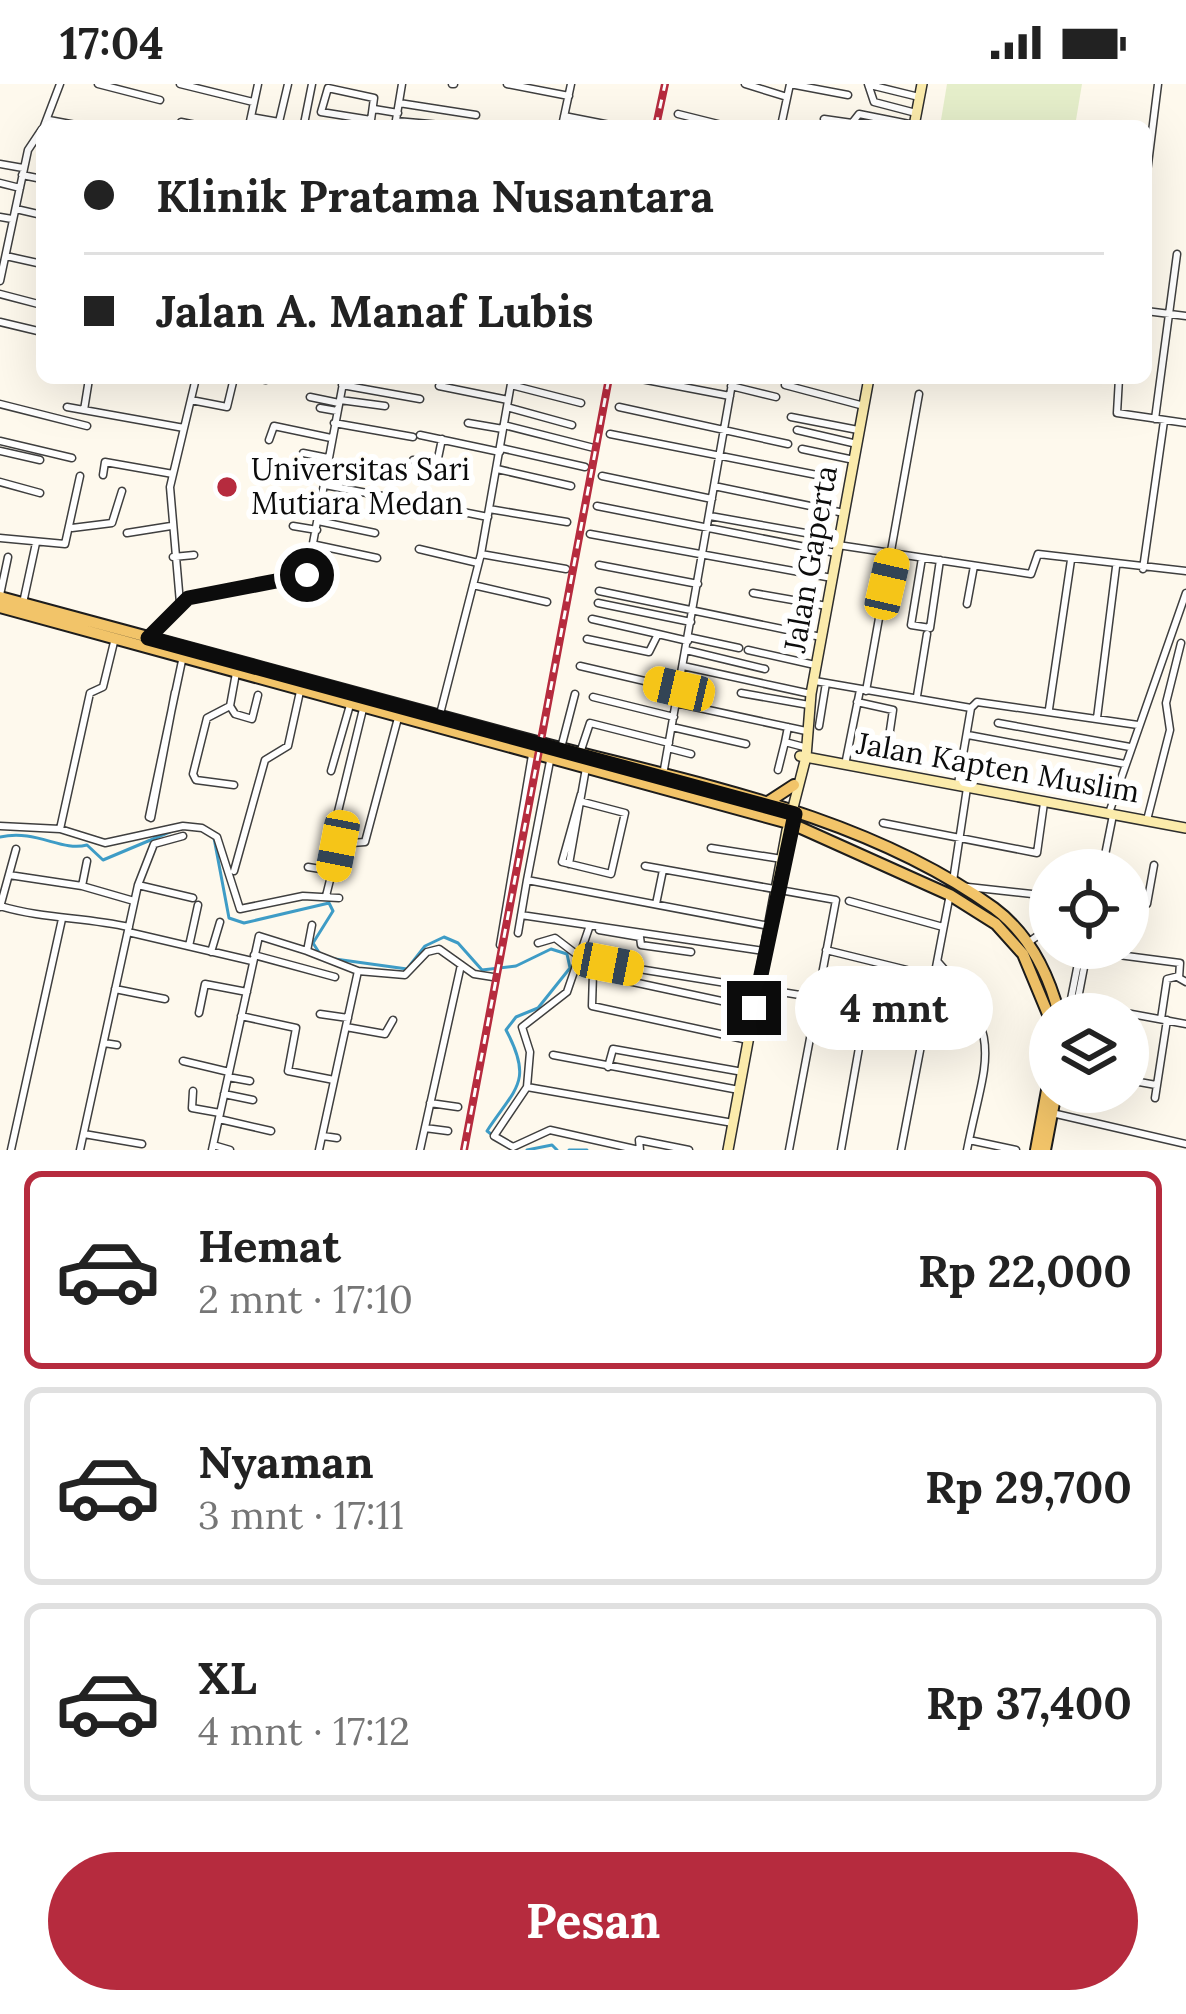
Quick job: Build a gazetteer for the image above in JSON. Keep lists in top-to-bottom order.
{
  "streets": {
    "street": ["Jalan Gaperta", "Jalan Kapten Muslim"]
  },
  "crossings": [
    ["Jalan Gaperta", "Jalan Kapten Muslim"]
  ],
  "places": ["Universitas Sari Mutiara Medan"],
  "page": {
    "status": "17:04",
    "banner": ["Klinik Pratama Nusantara", "Jalan A. Manaf Lubis"],
    "bubble": "4 mnt",
    "list": [
      {
        "name": "Hemat",
        "note": "2 mnt · 17:10",
        "value": "Rp 22,000"
      },
      {
        "name": "Nyaman",
        "note": "3 mnt · 17:11",
        "value": "Rp 29,700"
      },
      {
        "name": "XL",
        "note": "4 mnt · 17:12",
        "value": "Rp 37,400"
      }
    ],
    "buttons": "Pesan"
  }
}
